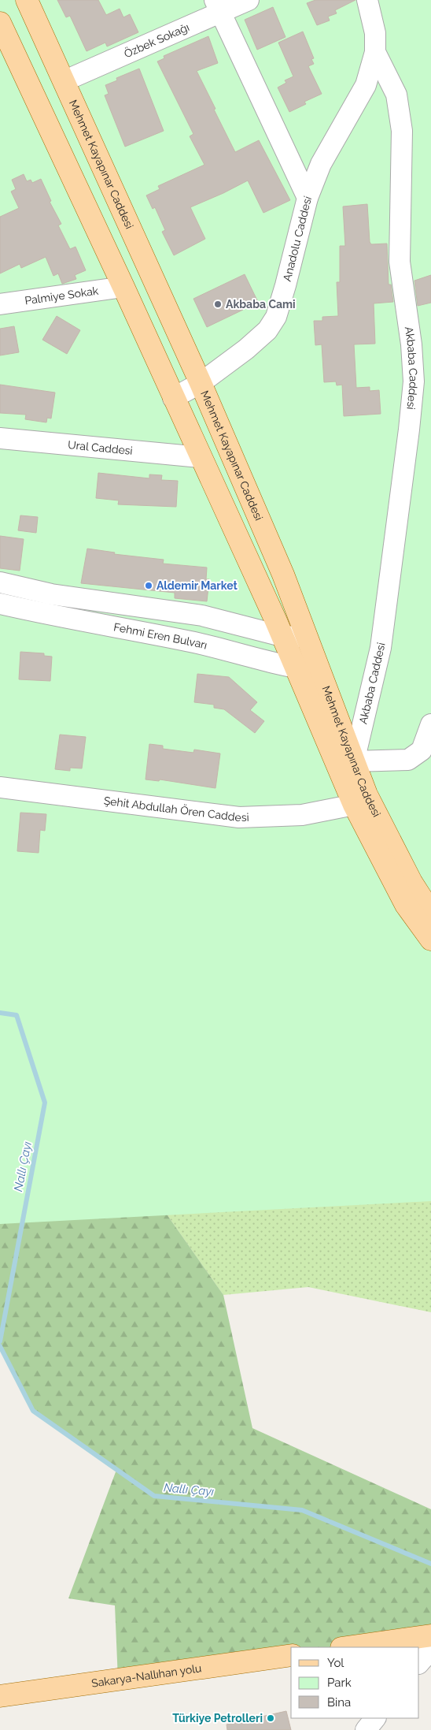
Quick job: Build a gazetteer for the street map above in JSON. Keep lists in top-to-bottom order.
{
  "streets": {
    "main road": ["Mehmet Kayapınar Caddesi", "Sakarya-Nallıhan yolu"],
    "street": [
      "Özbek Sokağı",
      "Anadolu Caddesi",
      "Palmiye Sokak",
      "Akbaba Caddesi",
      "Ural Caddesi",
      "Fehmi Eren Bulvarı",
      "Şehit Abdullah Ören Caddesi"
    ]
  },
  "crossings": [
    ["Özbek Sokağı", "Mehmet Kayapınar Caddesi"],
    ["Özbek Sokağı", "Anadolu Caddesi"],
    ["Mehmet Kayapınar Caddesi", "Anadolu Caddesi"],
    ["Mehmet Kayapınar Caddesi", "Akbaba Caddesi"],
    ["Mehmet Kayapınar Caddesi", "Fehmi Eren Bulvarı"]
  ],
  "water": ["Nallı Çayı"],
  "places": ["Akbaba Cami", "Aldemir Market", "Türkiye Petrolleri"],
  "legend": ["Yol", "Park", "Bina"]
}
